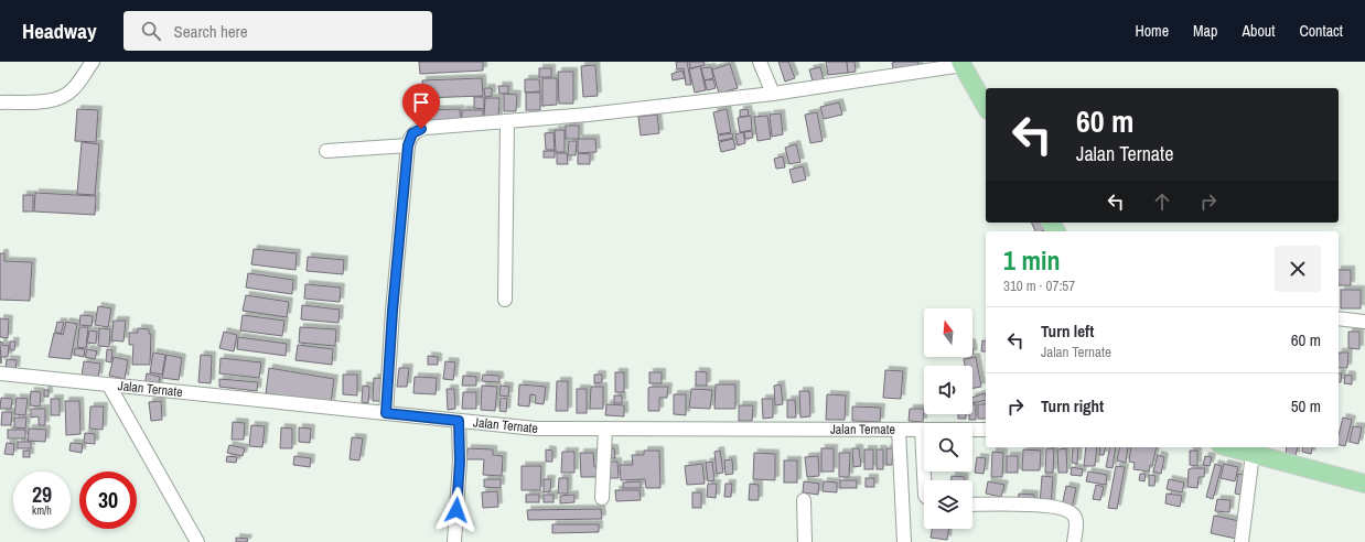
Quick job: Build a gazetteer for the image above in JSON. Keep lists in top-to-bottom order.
{
  "streets": {
    "street": ["Jalan Ternate"]
  },
  "north": "top",
  "page": {
    "header": "Headway",
    "search": "Search here",
    "nav": [
      "Home",
      "Map",
      "About",
      "Contact"
    ],
    "turn": ["60 m", "Jalan Ternate"],
    "heading": ["1 min", "310 m · 07:57"],
    "list": [
      {
        "name": "Turn left",
        "note": "Jalan Ternate",
        "value": "60 m"
      },
      {
        "name": "Turn right",
        "value": "50 m"
      }
    ],
    "speed": "29 km/h",
    "limit": "30"
  }
}
